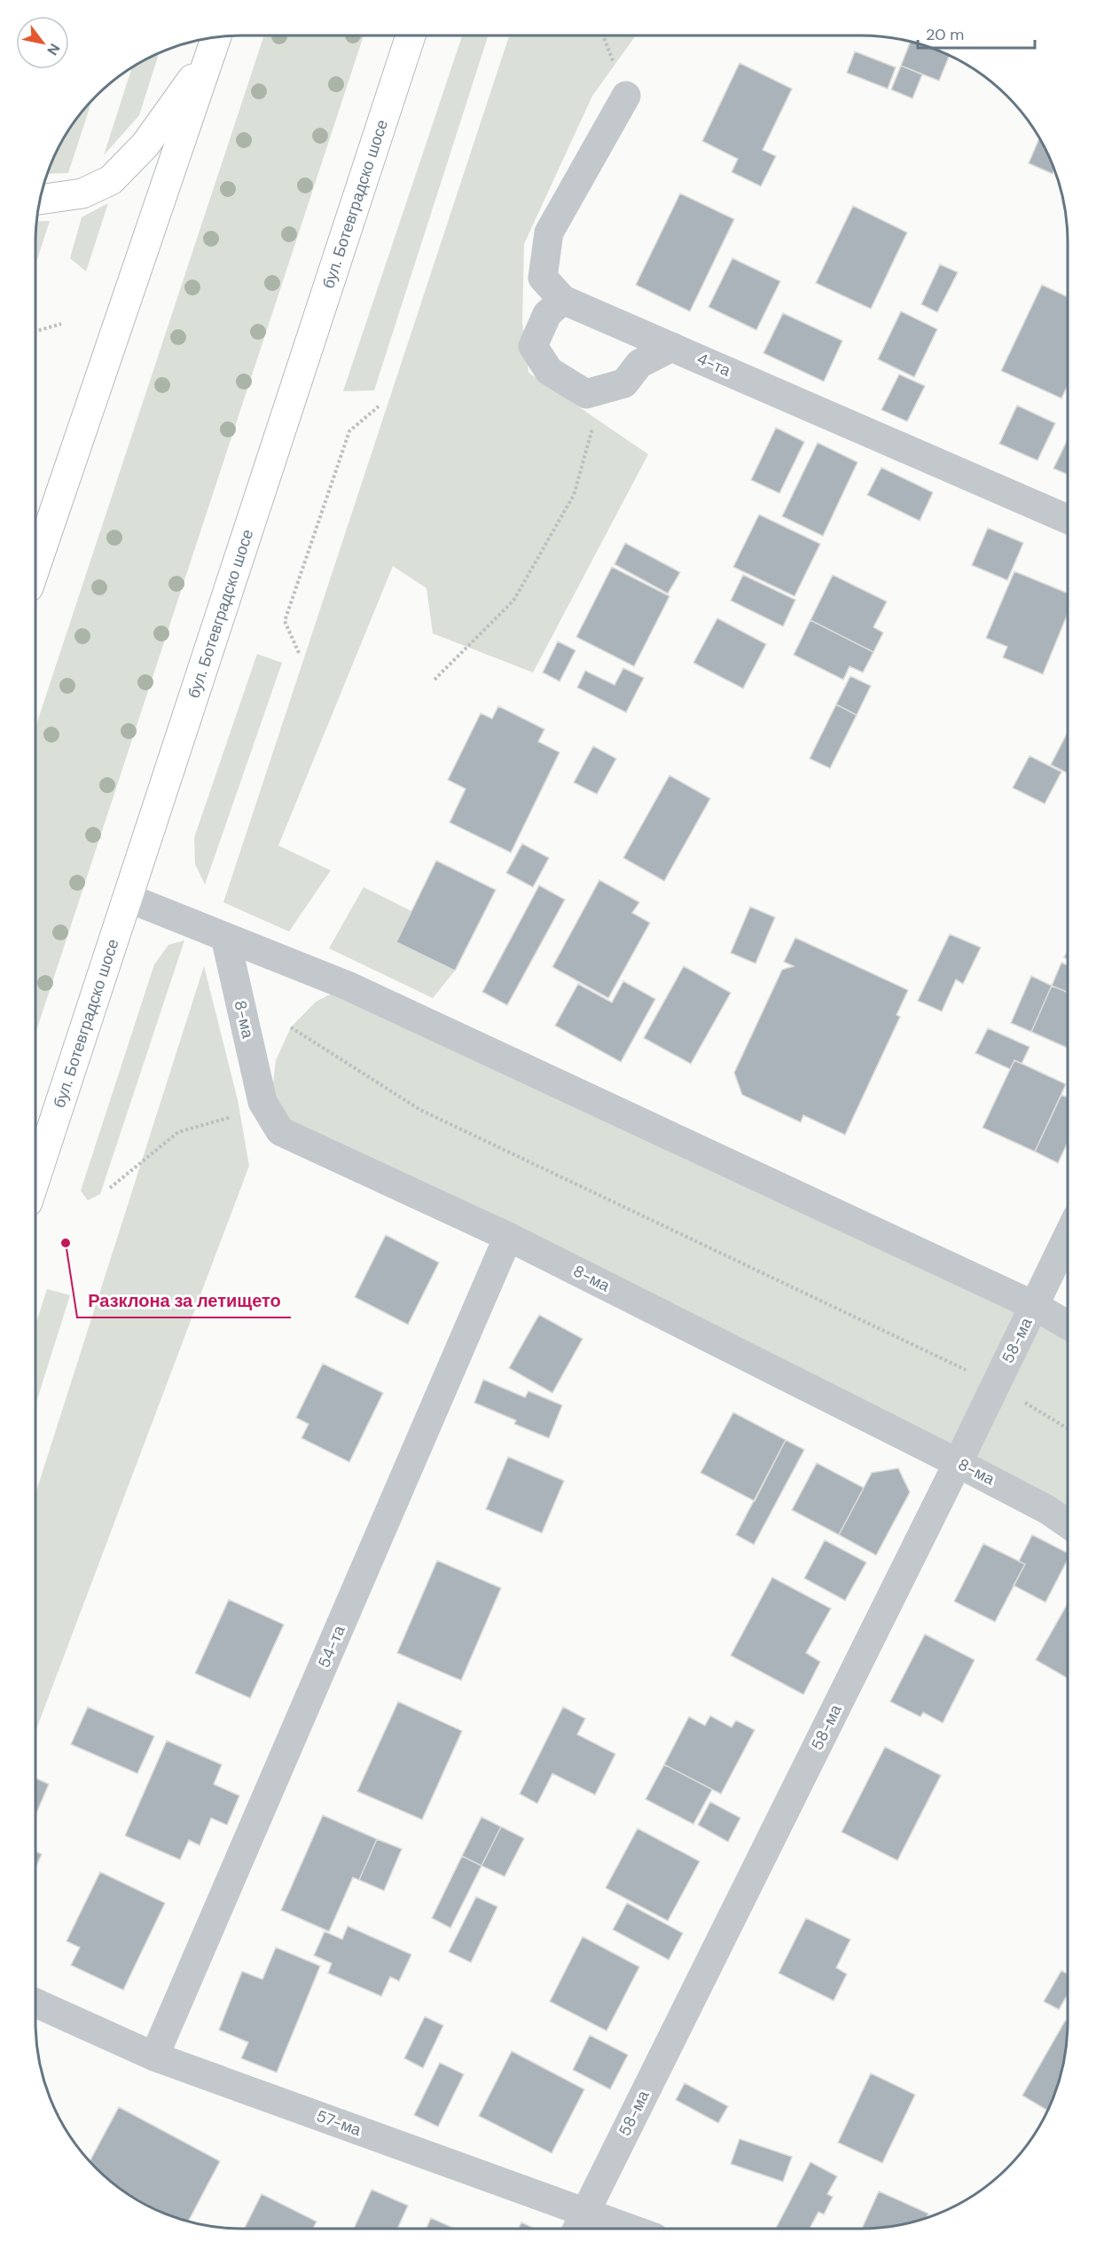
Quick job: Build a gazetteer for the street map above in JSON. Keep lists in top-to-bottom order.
{
  "streets": {
    "main road": ["бул. Ботевградско шосе"],
    "street": [
      "4-та",
      "8-ма",
      "58-ма",
      "54-та",
      "57-ма"
    ]
  },
  "crossings": [
    ["8-ма", "58-ма"],
    ["8-ма", "54-та"],
    ["58-ма", "57-ма"],
    ["54-та", "57-ма"]
  ],
  "places": ["Разклона за летището"],
  "scale_bar": "20 m",
  "north": "bottom right"
}
